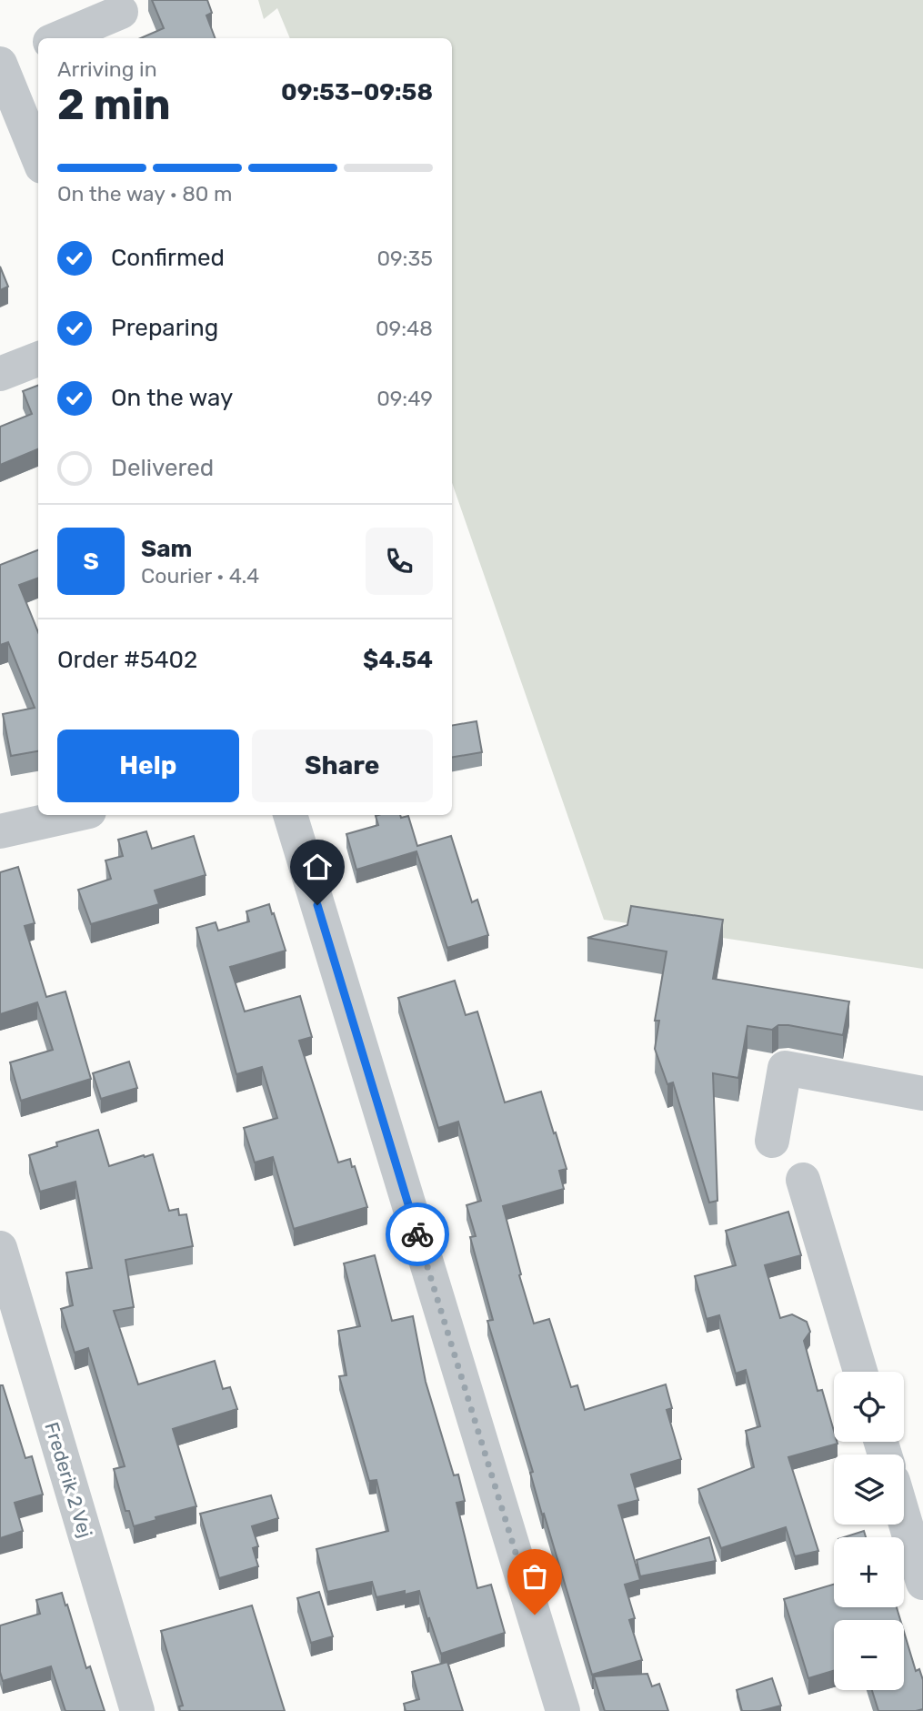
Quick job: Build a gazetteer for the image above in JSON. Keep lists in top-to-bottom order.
{
  "streets": {
    "street": ["Frederik 2 Vej"]
  },
  "page": {
    "heading": ["2 min", "Arriving in", "09:53–09:58"],
    "panel": [
      "Sam",
      "Courier · 4.4",
      "Order #5402",
      "$4.54"
    ],
    "bar": "On the way · 80 m",
    "list": [
      ["Confirmed", "09:35"],
      ["Preparing", "09:48"],
      ["On the way", "09:49"],
      "Delivered"
    ],
    "round": "S",
    "buttons": ["Help", "Share"],
    "map_buttons": ["+", "−"]
  }
}
